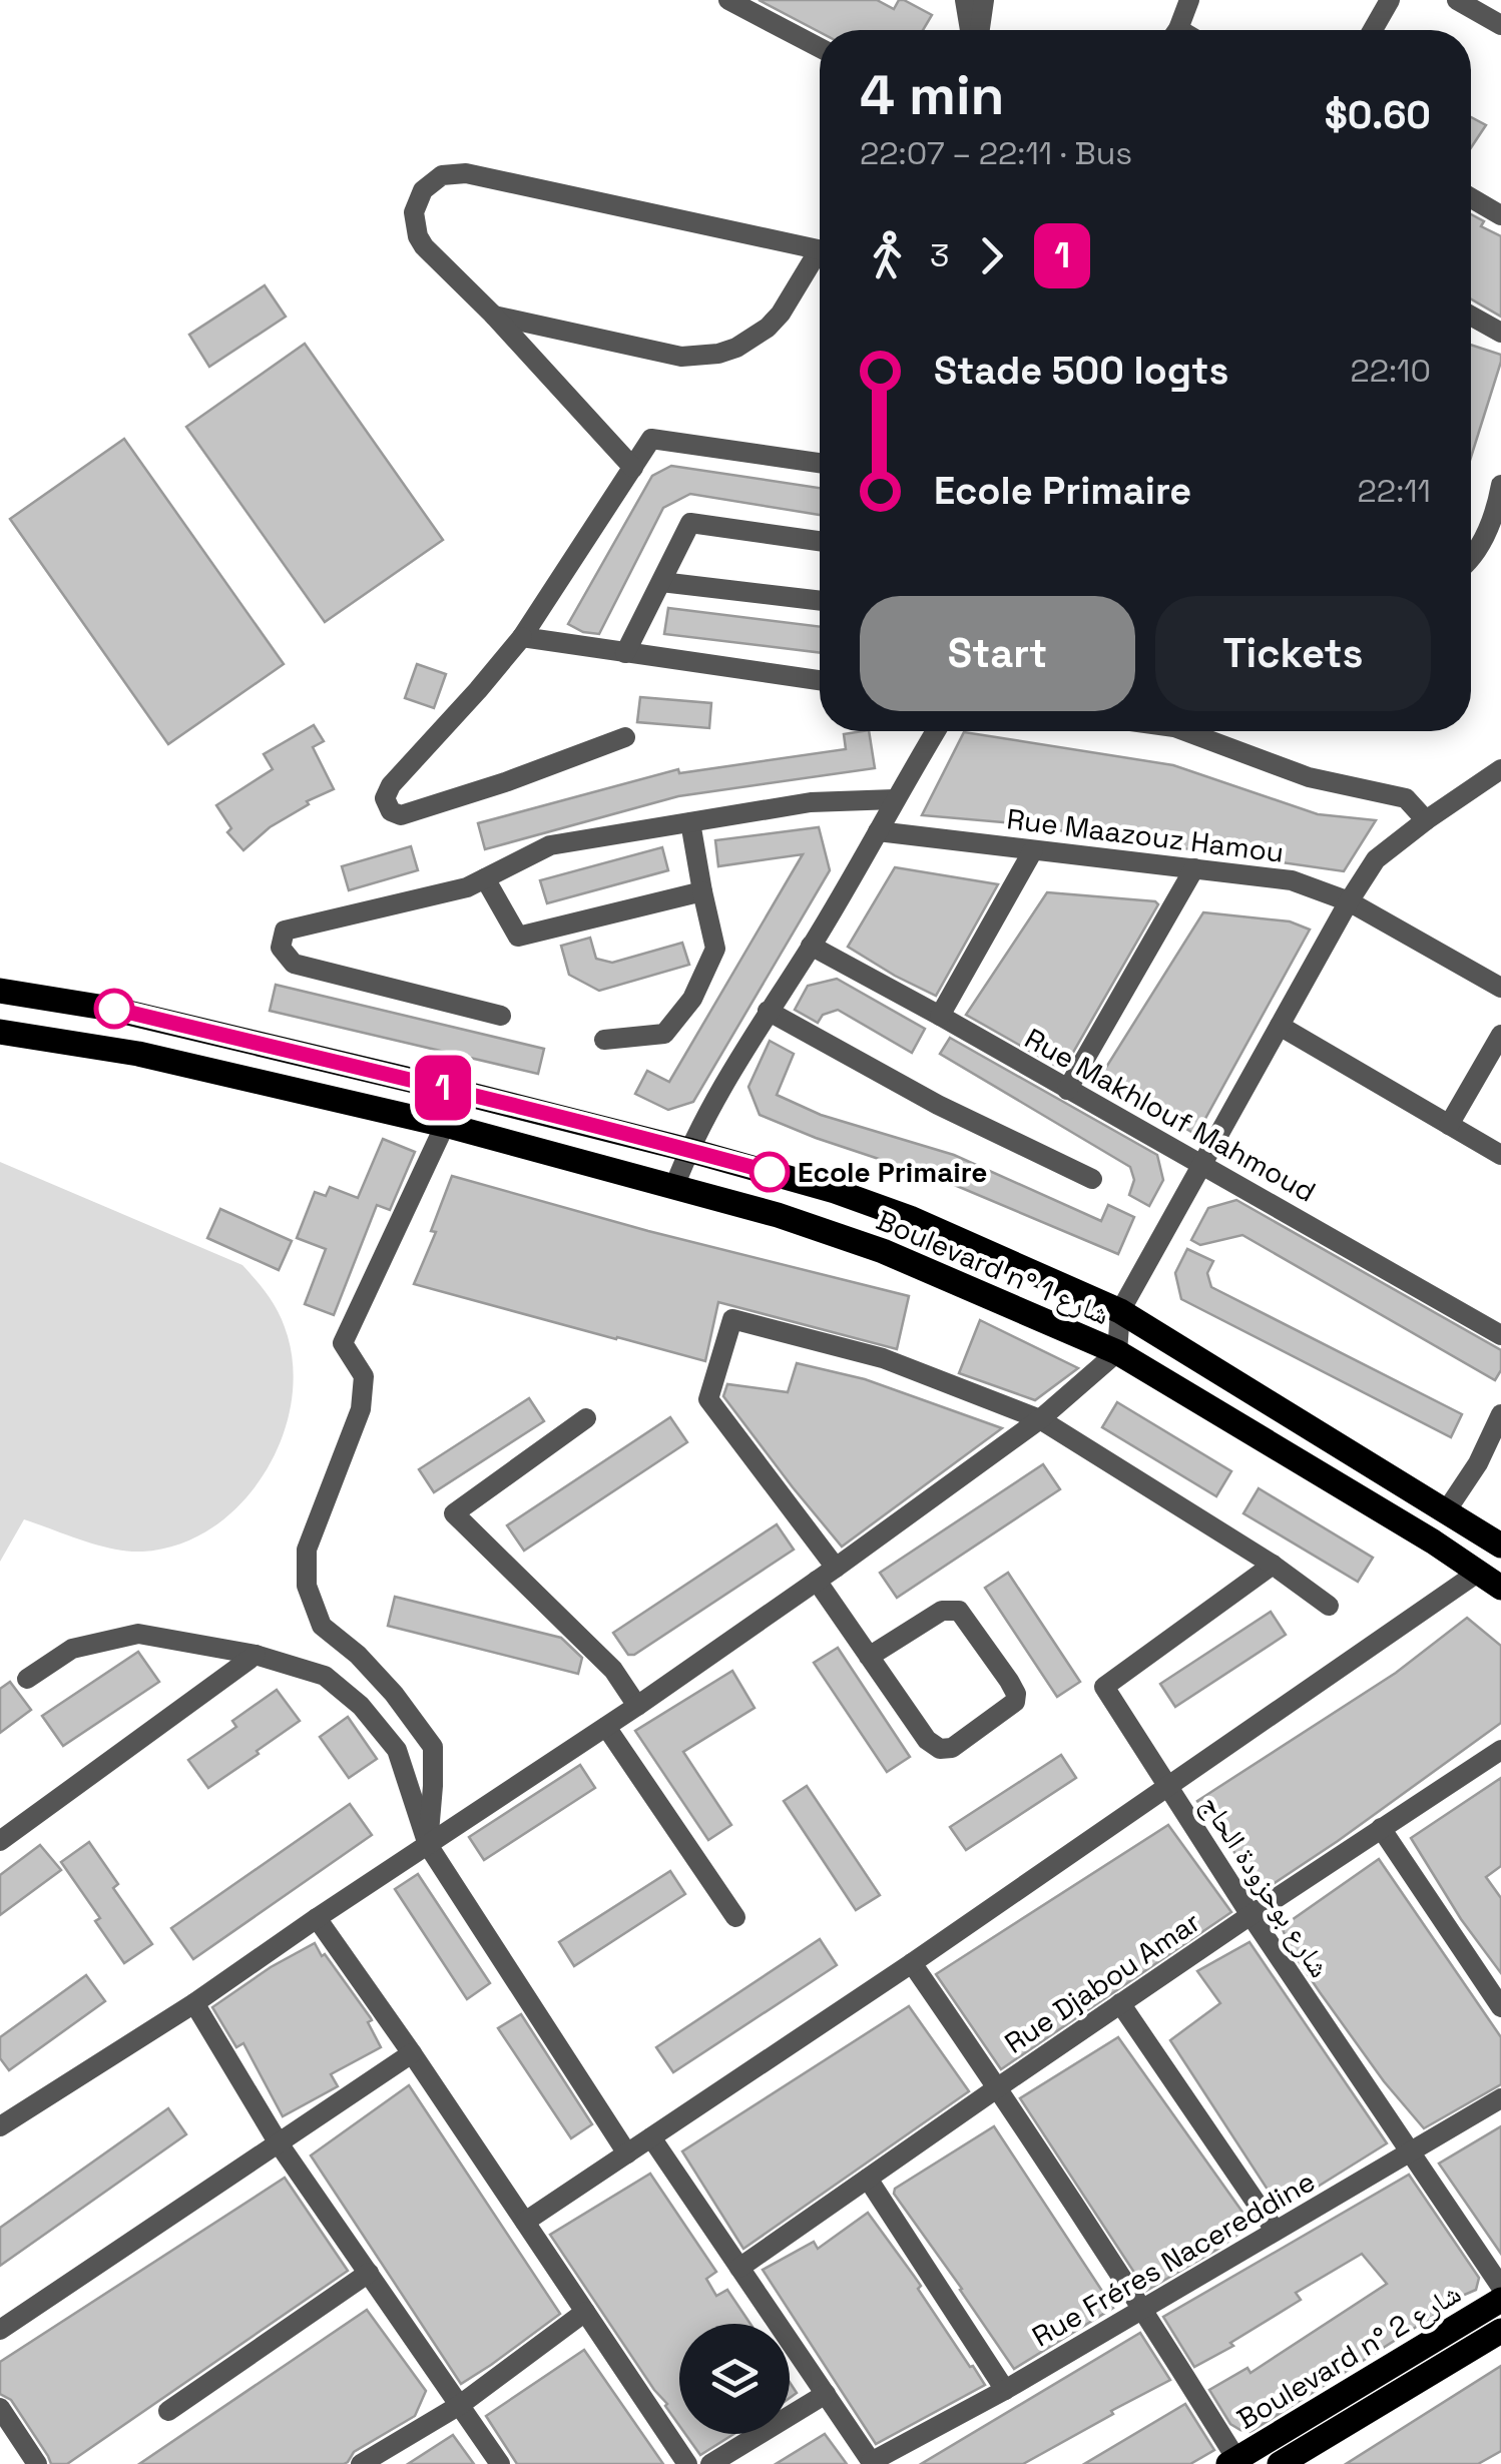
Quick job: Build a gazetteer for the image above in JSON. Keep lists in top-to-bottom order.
{
  "streets": {
    "main road": ["Boulevard n° شارع 1", "Boulevard n° شارع 2"],
    "street": [
      "Rue Maazouz Hamou",
      "Rue Makhlouf Mahmoud",
      "شارع بوحزودة الحاج",
      "Rue Djabou Amar",
      "Rue Fréres Nacereddine"
    ]
  },
  "crossings": [
    ["شارع بوحزودة الحاج", "Rue Djabou Amar"],
    ["شارع بوحزودة الحاج", "Rue Fréres Nacereddine"]
  ],
  "places": ["Ecole Primaire"],
  "lines": ["bus line 1"],
  "page": {
    "on_map": "1",
    "heading": ["4 min", "22:07 – 22:11 · Bus", "$0.60"],
    "legs": ["3", "1"],
    "list": [
      {
        "name": "Stade 500 logts",
        "value": "22:10"
      },
      {
        "name": "Ecole Primaire",
        "value": "22:11"
      }
    ],
    "buttons": ["Start", "Tickets"]
  }
}
